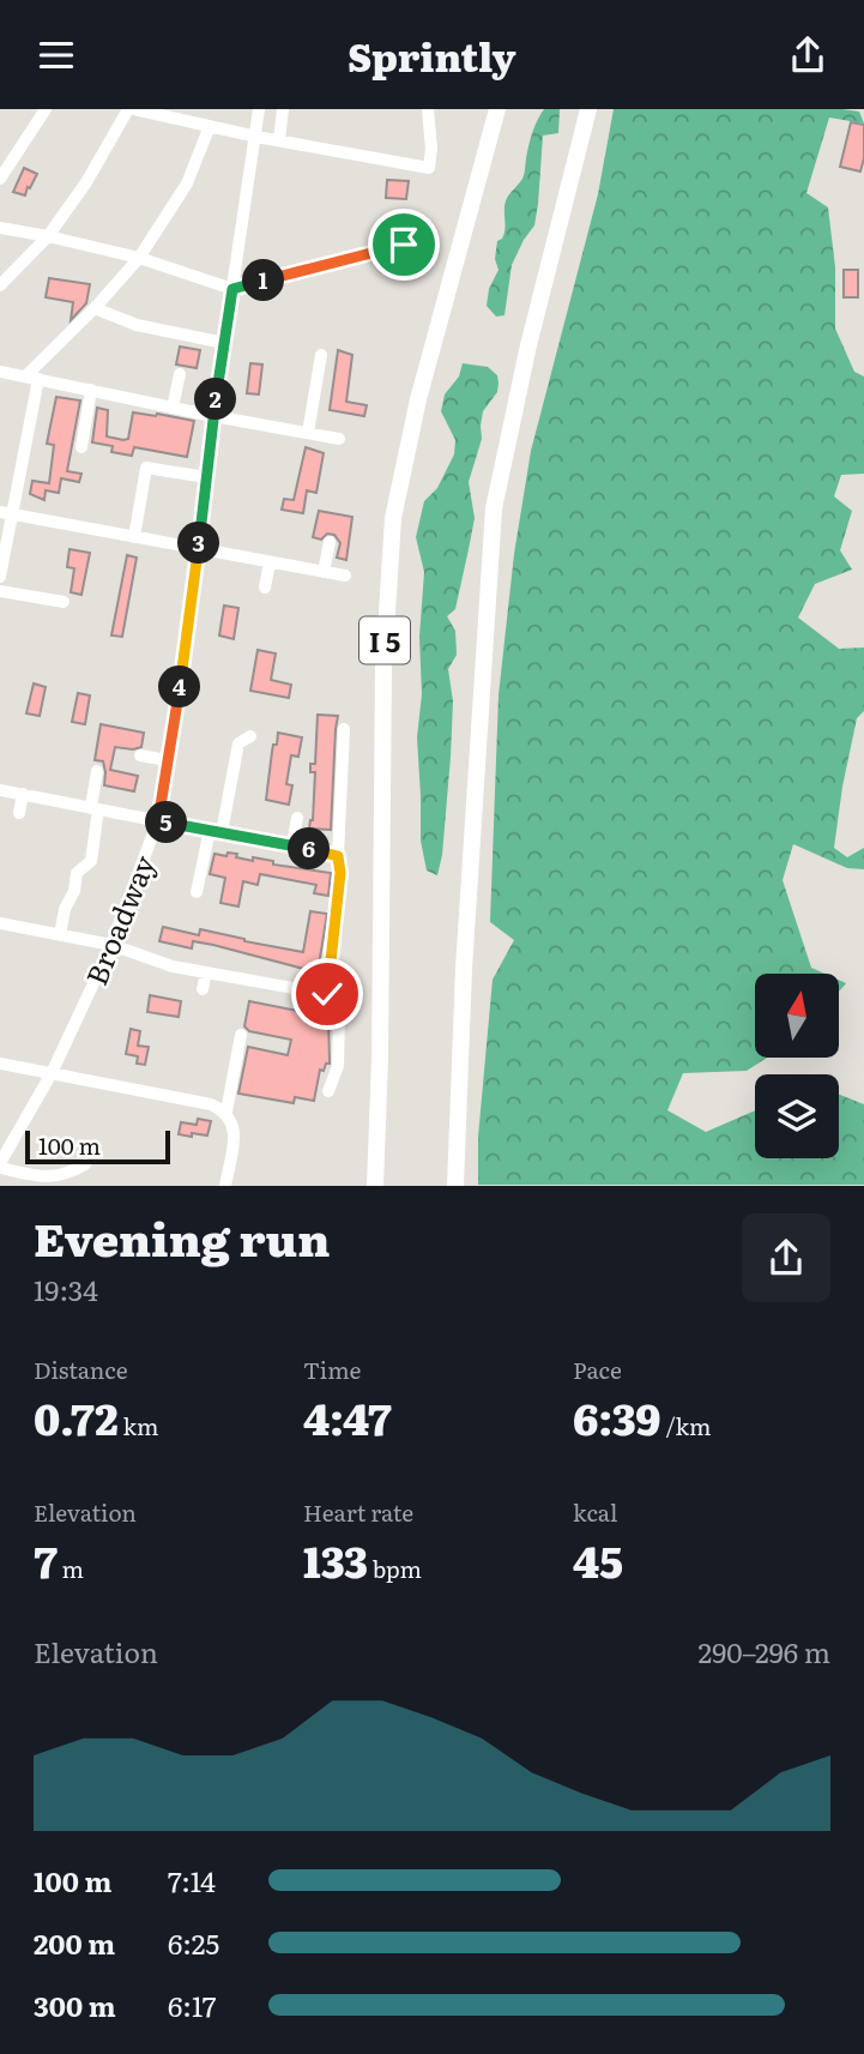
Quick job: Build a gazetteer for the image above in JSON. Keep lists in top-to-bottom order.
{
  "streets": {
    "highway": ["I 5"],
    "street": ["Broadway"]
  },
  "scale_bar": "100 m",
  "north": "top",
  "page": {
    "header": "Sprintly",
    "pins": [
      "1",
      "2",
      "3",
      "4",
      "5",
      "6"
    ],
    "scale": "100 m",
    "heading": ["Evening run", "19:34"],
    "stats": [
      ["Distance", "0.72 km"],
      ["Time", "4:47"],
      ["Pace", "6:39 /km"],
      ["Elevation", "7 m"],
      ["Heart rate", "133 bpm"],
      ["kcal", "45"]
    ],
    "chart": ["Elevation", "290–296 m"],
    "list": [
      {
        "name": "100 m",
        "note": "7:14"
      },
      {
        "name": "200 m",
        "note": "6:25"
      },
      {
        "name": "300 m",
        "note": "6:17"
      }
    ]
  }
}
